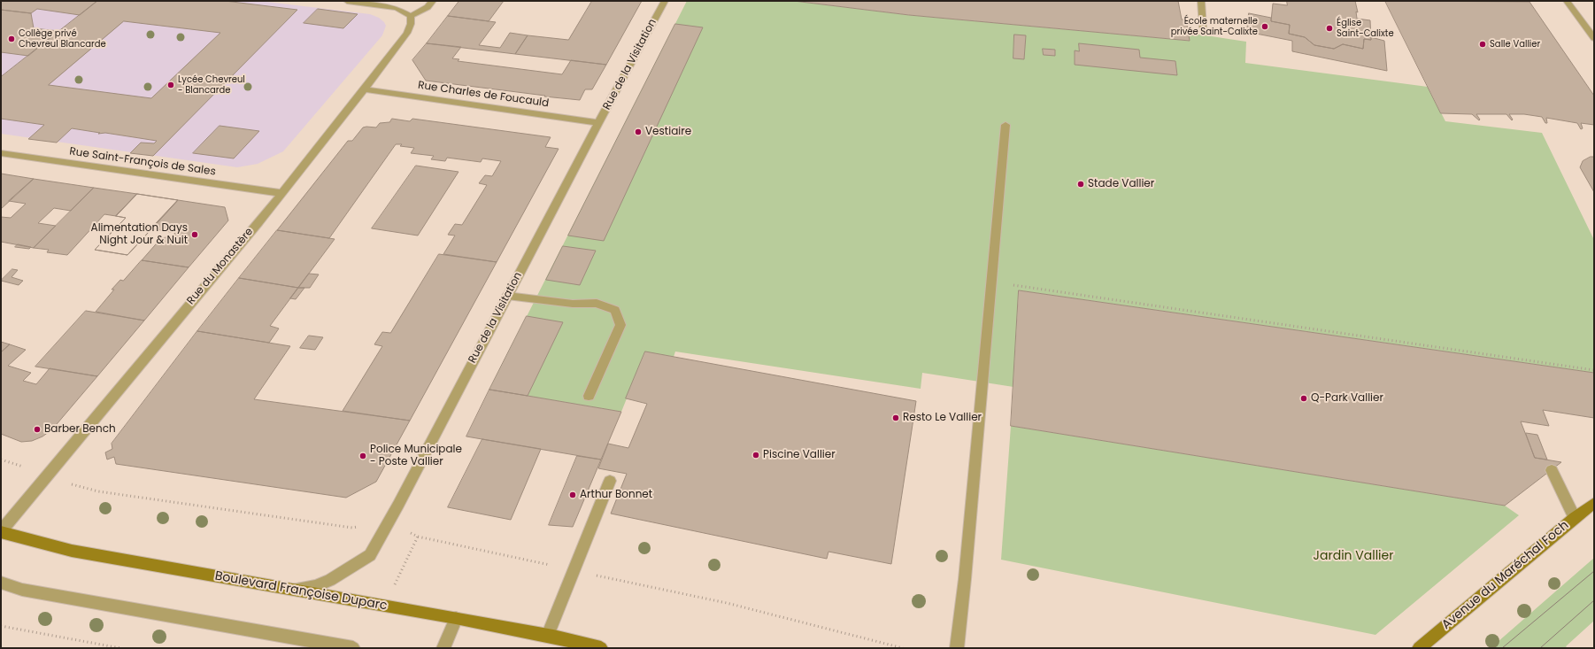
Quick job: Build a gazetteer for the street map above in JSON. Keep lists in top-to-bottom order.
{
  "streets": {
    "main road": ["Avenue du Maréchal Foch", "Boulevard Françoise Duparc"],
    "street": [
      "Rue de la Visitation",
      "Rue Charles de Foucauld",
      "Rue Saint-François de Sales",
      "Rue du Monastère"
    ]
  },
  "crossings": [
    ["Rue de la Visitation", "Rue Charles de Foucauld"],
    ["Rue de la Visitation", "Boulevard Françoise Duparc"],
    ["Rue Charles de Foucauld", "Rue du Monastère"],
    ["Rue Saint-François de Sales", "Rue du Monastère"],
    ["Rue du Monastère", "Boulevard Françoise Duparc"]
  ],
  "parks": ["Jardin Vallier"],
  "places": [
    "École maternelle privée Saint-Calixte",
    "Église Saint-Calixte",
    "Collège privé Chevreul Blancarde",
    "Salle Vallier",
    "Lycée Chevreul - Blancarde",
    "Vestiaire",
    "Stade Vallier",
    "Alimentation Days Night Jour & Nuit",
    "Q-Park Vallier",
    "Resto Le Vallier",
    "Barber Bench",
    "Piscine Vallier",
    "Police Municipale - Poste Vallier",
    "Arthur Bonnet"
  ]
}
